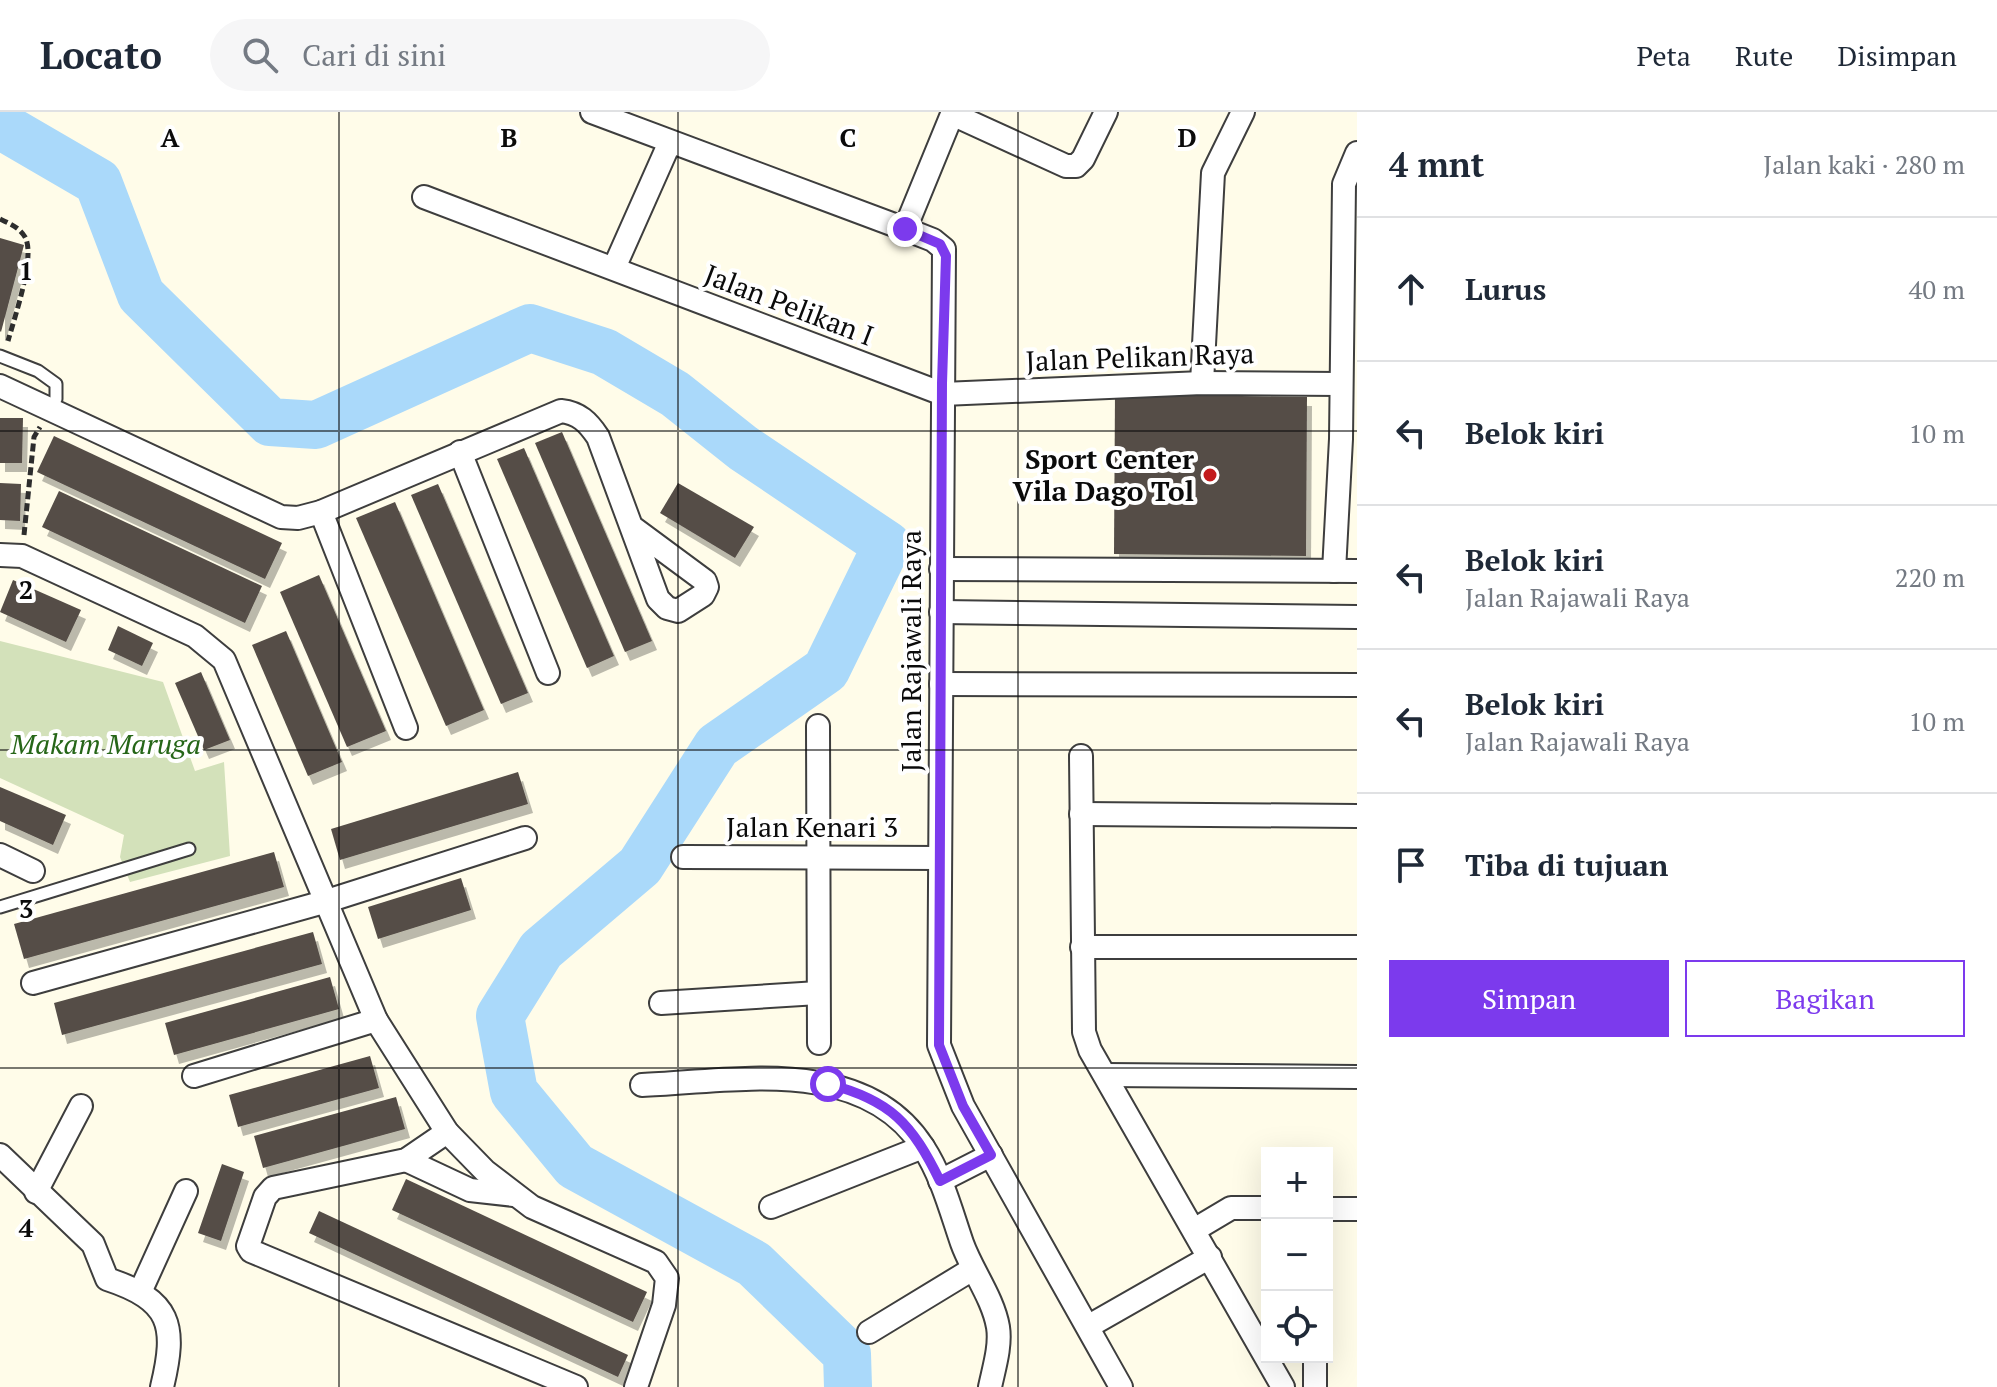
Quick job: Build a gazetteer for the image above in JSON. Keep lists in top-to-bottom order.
{
  "streets": {
    "street": [
      "Jalan Pelikan I",
      "Jalan Pelikan Raya",
      "Jalan Rajawali Raya",
      "Jalan Kenari 3"
    ]
  },
  "crossings": [
    ["Jalan Pelikan I", "Jalan Pelikan Raya"],
    ["Jalan Pelikan I", "Jalan Rajawali Raya"],
    ["Jalan Pelikan Raya", "Jalan Rajawali Raya"],
    ["Jalan Rajawali Raya", "Jalan Kenari 3"]
  ],
  "parks": ["Makam Maruga"],
  "places": ["Sport Center Vila Dago Tol"],
  "page": {
    "header": "Locato",
    "search": "Cari di sini",
    "nav": ["Peta", "Rute", "Disimpan"],
    "heading": ["4 mnt", "Jalan kaki · 280 m"],
    "list": [
      ["Lurus", "40 m"],
      ["Belok kiri", "10 m"],
      ["Belok kiri", "Jalan Rajawali Raya", "220 m"],
      ["Belok kiri", "Jalan Rajawali Raya", "10 m"],
      "Tiba di tujuan"
    ],
    "buttons": ["Simpan", "Bagikan"],
    "map_buttons": ["+", "−"]
  },
  "grid": {
    "columns": [
      "A",
      "B",
      "C",
      "D"
    ],
    "rows": [
      "1",
      "2",
      "3",
      "4"
    ]
  }
}
